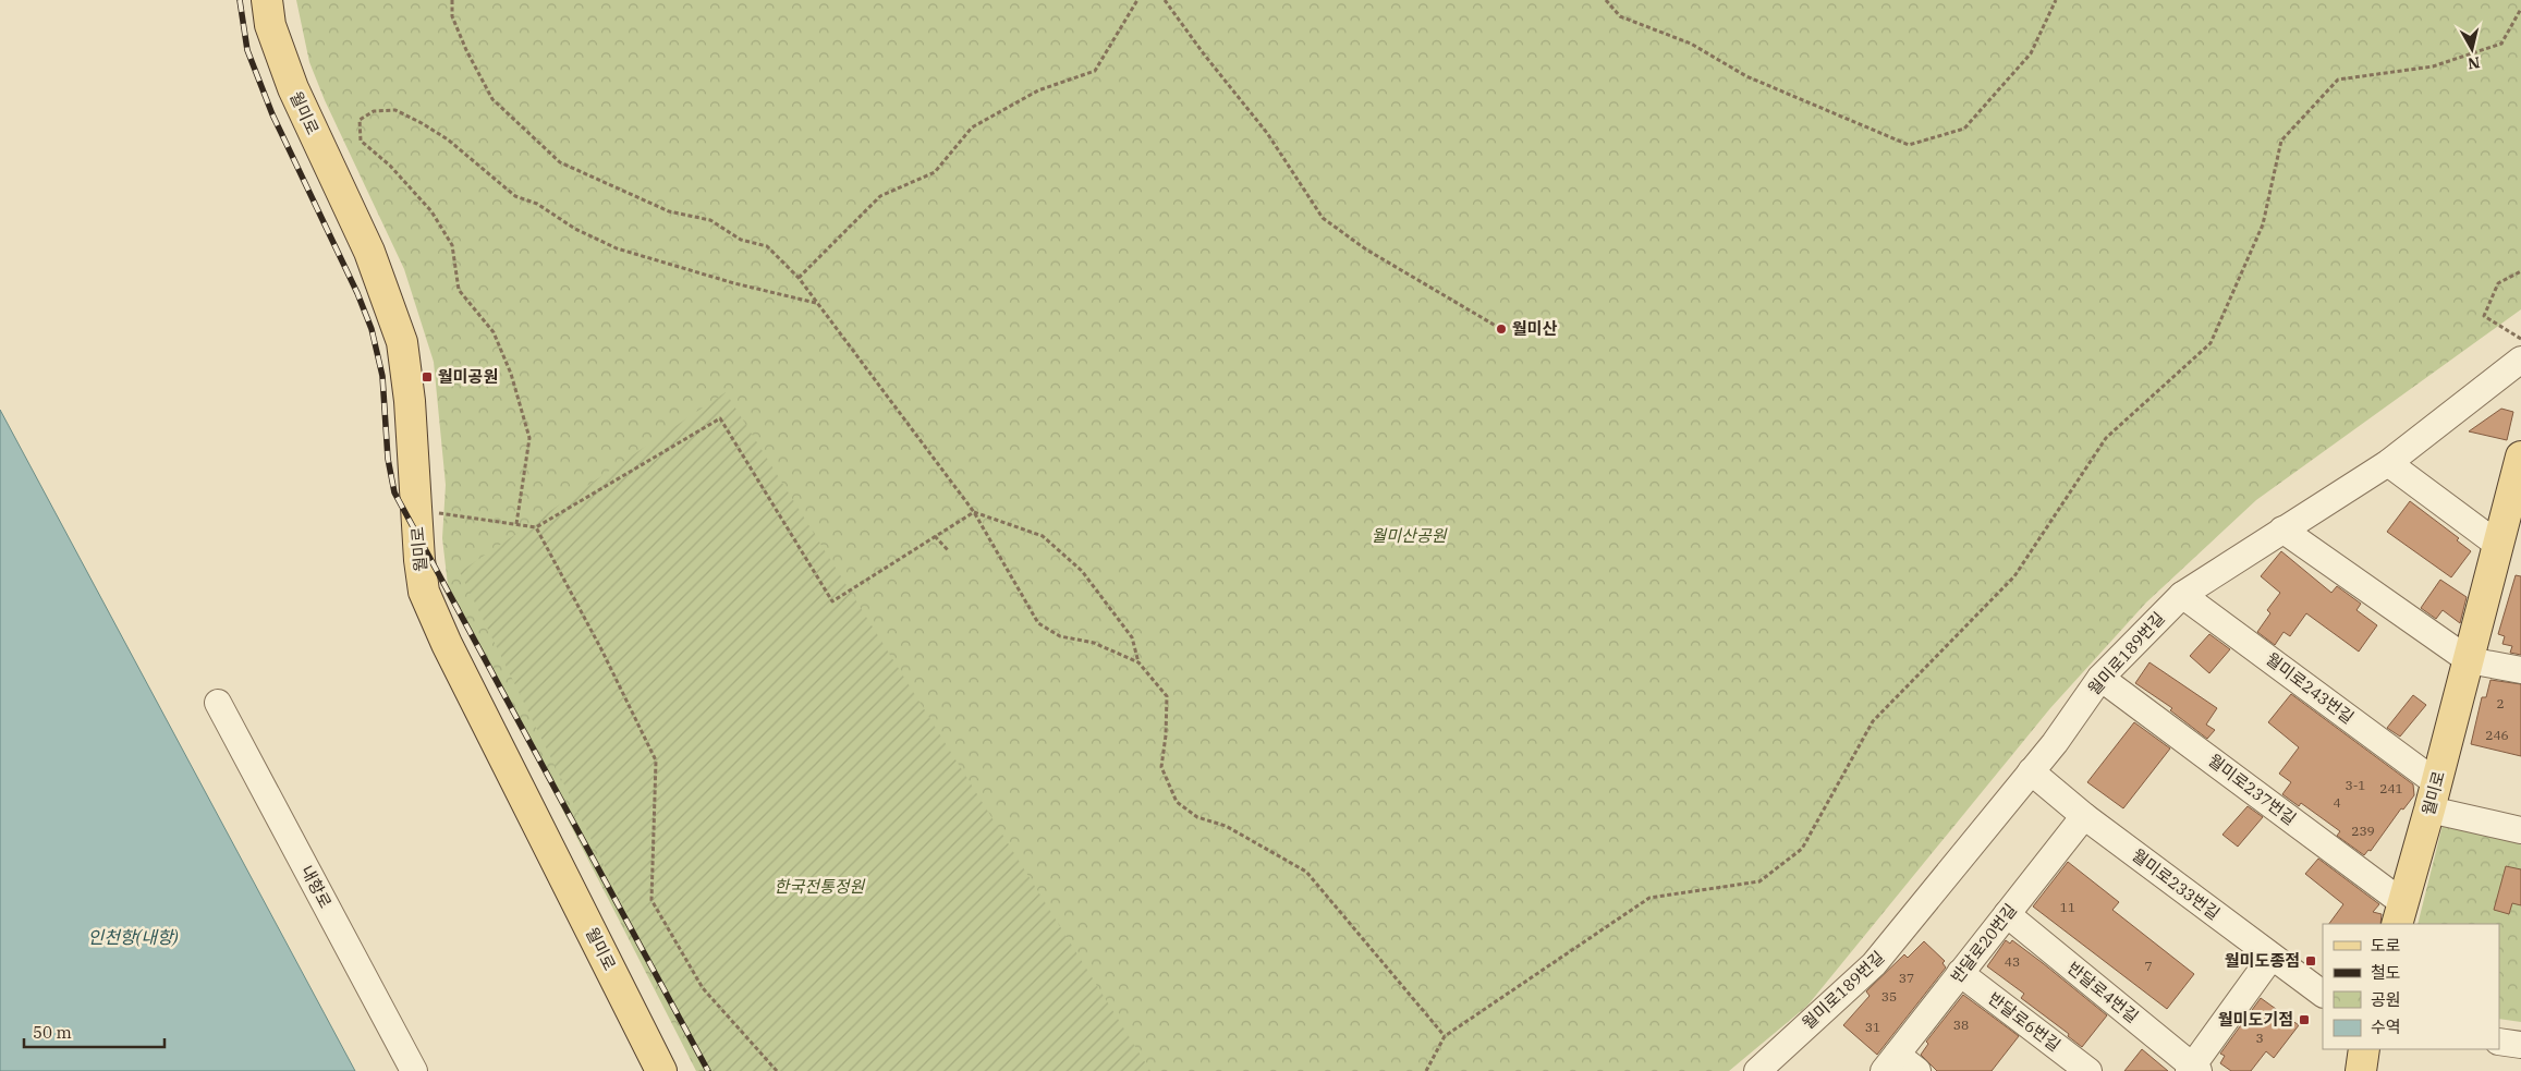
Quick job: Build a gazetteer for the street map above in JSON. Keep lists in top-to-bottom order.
{
  "streets": {
    "main road": ["월미로"],
    "street": [
      "월미로189번길",
      "월미로243번길",
      "월미로237번길",
      "월미로233번길",
      "내항로",
      "반달로20번길",
      "반달로4번길",
      "반달로6번길"
    ]
  },
  "crossings": [
    ["월미로", "월미로243번길"],
    ["월미로", "월미로237번길"],
    ["월미로189번길", "월미로243번길"],
    ["월미로189번길", "월미로237번길"],
    ["월미로189번길", "월미로233번길"],
    ["월미로233번길", "반달로20번길"],
    ["반달로20번길", "반달로4번길"],
    ["반달로20번길", "반달로6번길"]
  ],
  "water": ["인천항(내항)"],
  "parks": ["월미산공원", "한국전통정원"],
  "places": {
    "other": ["월미산"],
    "transit": ["월미공원", "월미도종점", "월미도기점"]
  },
  "house_numbers": [
    "2",
    "246",
    "3-1",
    "241",
    "4",
    "239",
    "11",
    "43",
    "7",
    "37",
    "35",
    "38",
    "31",
    "3"
  ],
  "legend": [
    "도로",
    "철도",
    "공원",
    "수역"
  ],
  "scale_bar": "50 m",
  "north": "bottom"
}
